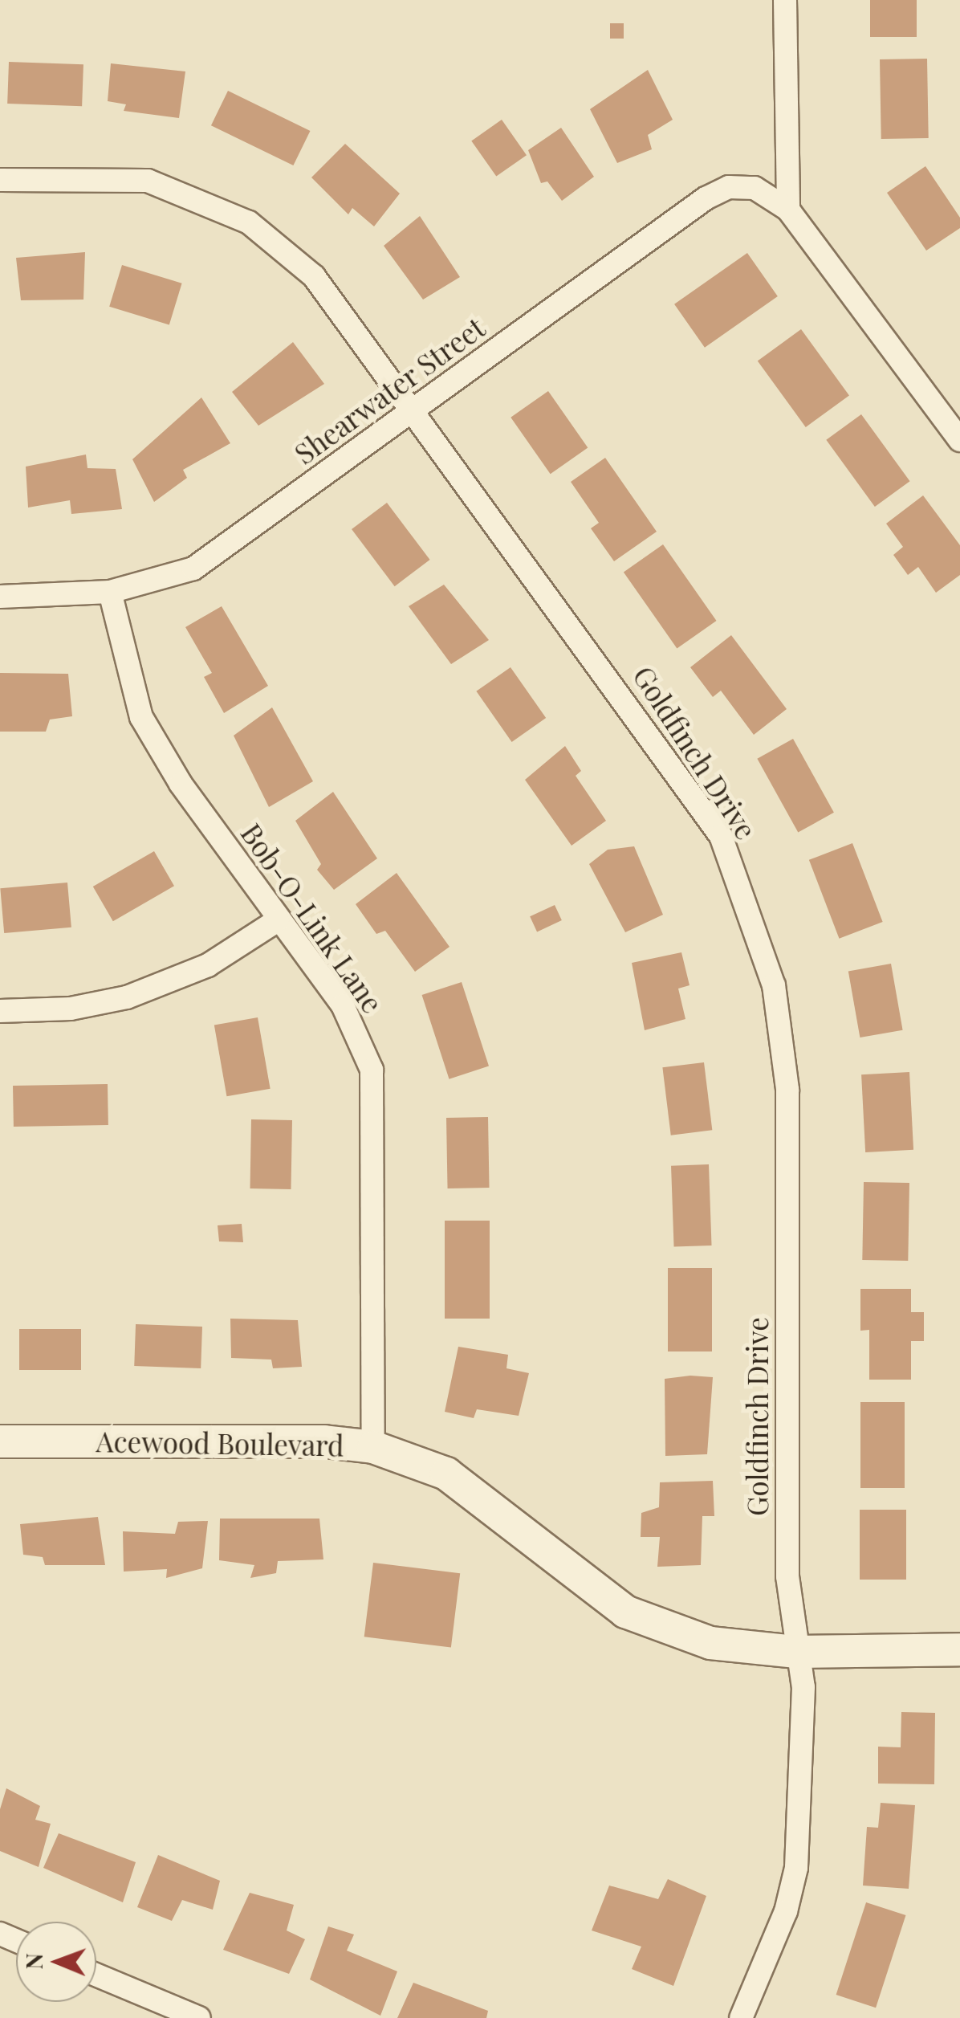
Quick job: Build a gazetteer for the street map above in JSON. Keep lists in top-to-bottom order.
{
  "streets": {
    "street": [
      "Shearwater Street",
      "Goldfinch Drive",
      "Bob-O-Link Lane",
      "Acewood Boulevard"
    ]
  },
  "crossings": [
    ["Shearwater Street", "Goldfinch Drive"],
    ["Shearwater Street", "Bob-O-Link Lane"],
    ["Goldfinch Drive", "Acewood Boulevard"],
    ["Bob-O-Link Lane", "Acewood Boulevard"]
  ],
  "north": "left"
}
